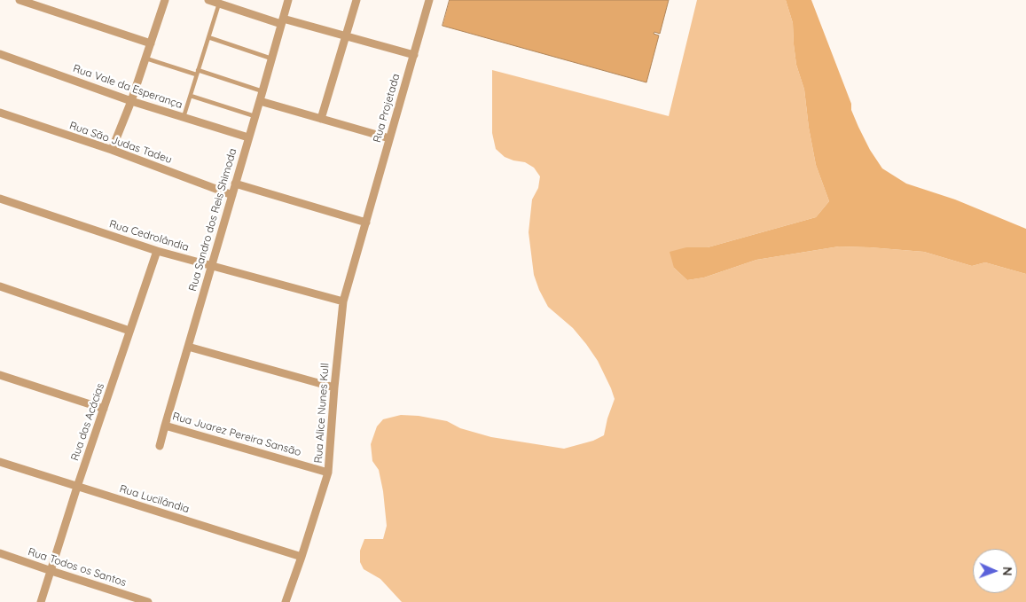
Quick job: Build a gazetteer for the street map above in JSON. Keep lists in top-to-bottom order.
{
  "streets": {
    "street": [
      "Rua Vale da Esperança",
      "Rua Projetada",
      "Rua São Judas Tadeu",
      "Rua Sandro dos Reis Shimoda",
      "Rua Cedrolândia",
      "Rua Alice Nunes Kull",
      "Rua das Acácias",
      "Rua Juarez Pereira Sansão",
      "Rua Lucilândia",
      "Rua Todos os Santos"
    ]
  },
  "crossings": [
    ["Rua Vale da Esperança", "Rua Sandro dos Reis Shimoda"],
    ["Rua Projetada", "Rua Alice Nunes Kull"],
    ["Rua São Judas Tadeu", "Rua Sandro dos Reis Shimoda"],
    ["Rua Sandro dos Reis Shimoda", "Rua Cedrolândia"],
    ["Rua Sandro dos Reis Shimoda", "Rua Juarez Pereira Sansão"],
    ["Rua Cedrolândia", "Rua Alice Nunes Kull"],
    ["Rua Cedrolândia", "Rua das Acácias"],
    ["Rua Alice Nunes Kull", "Rua Juarez Pereira Sansão"],
    ["Rua Alice Nunes Kull", "Rua Lucilândia"],
    ["Rua das Acácias", "Rua Lucilândia"],
    ["Rua das Acácias", "Rua Todos os Santos"]
  ],
  "north": "right"
}
